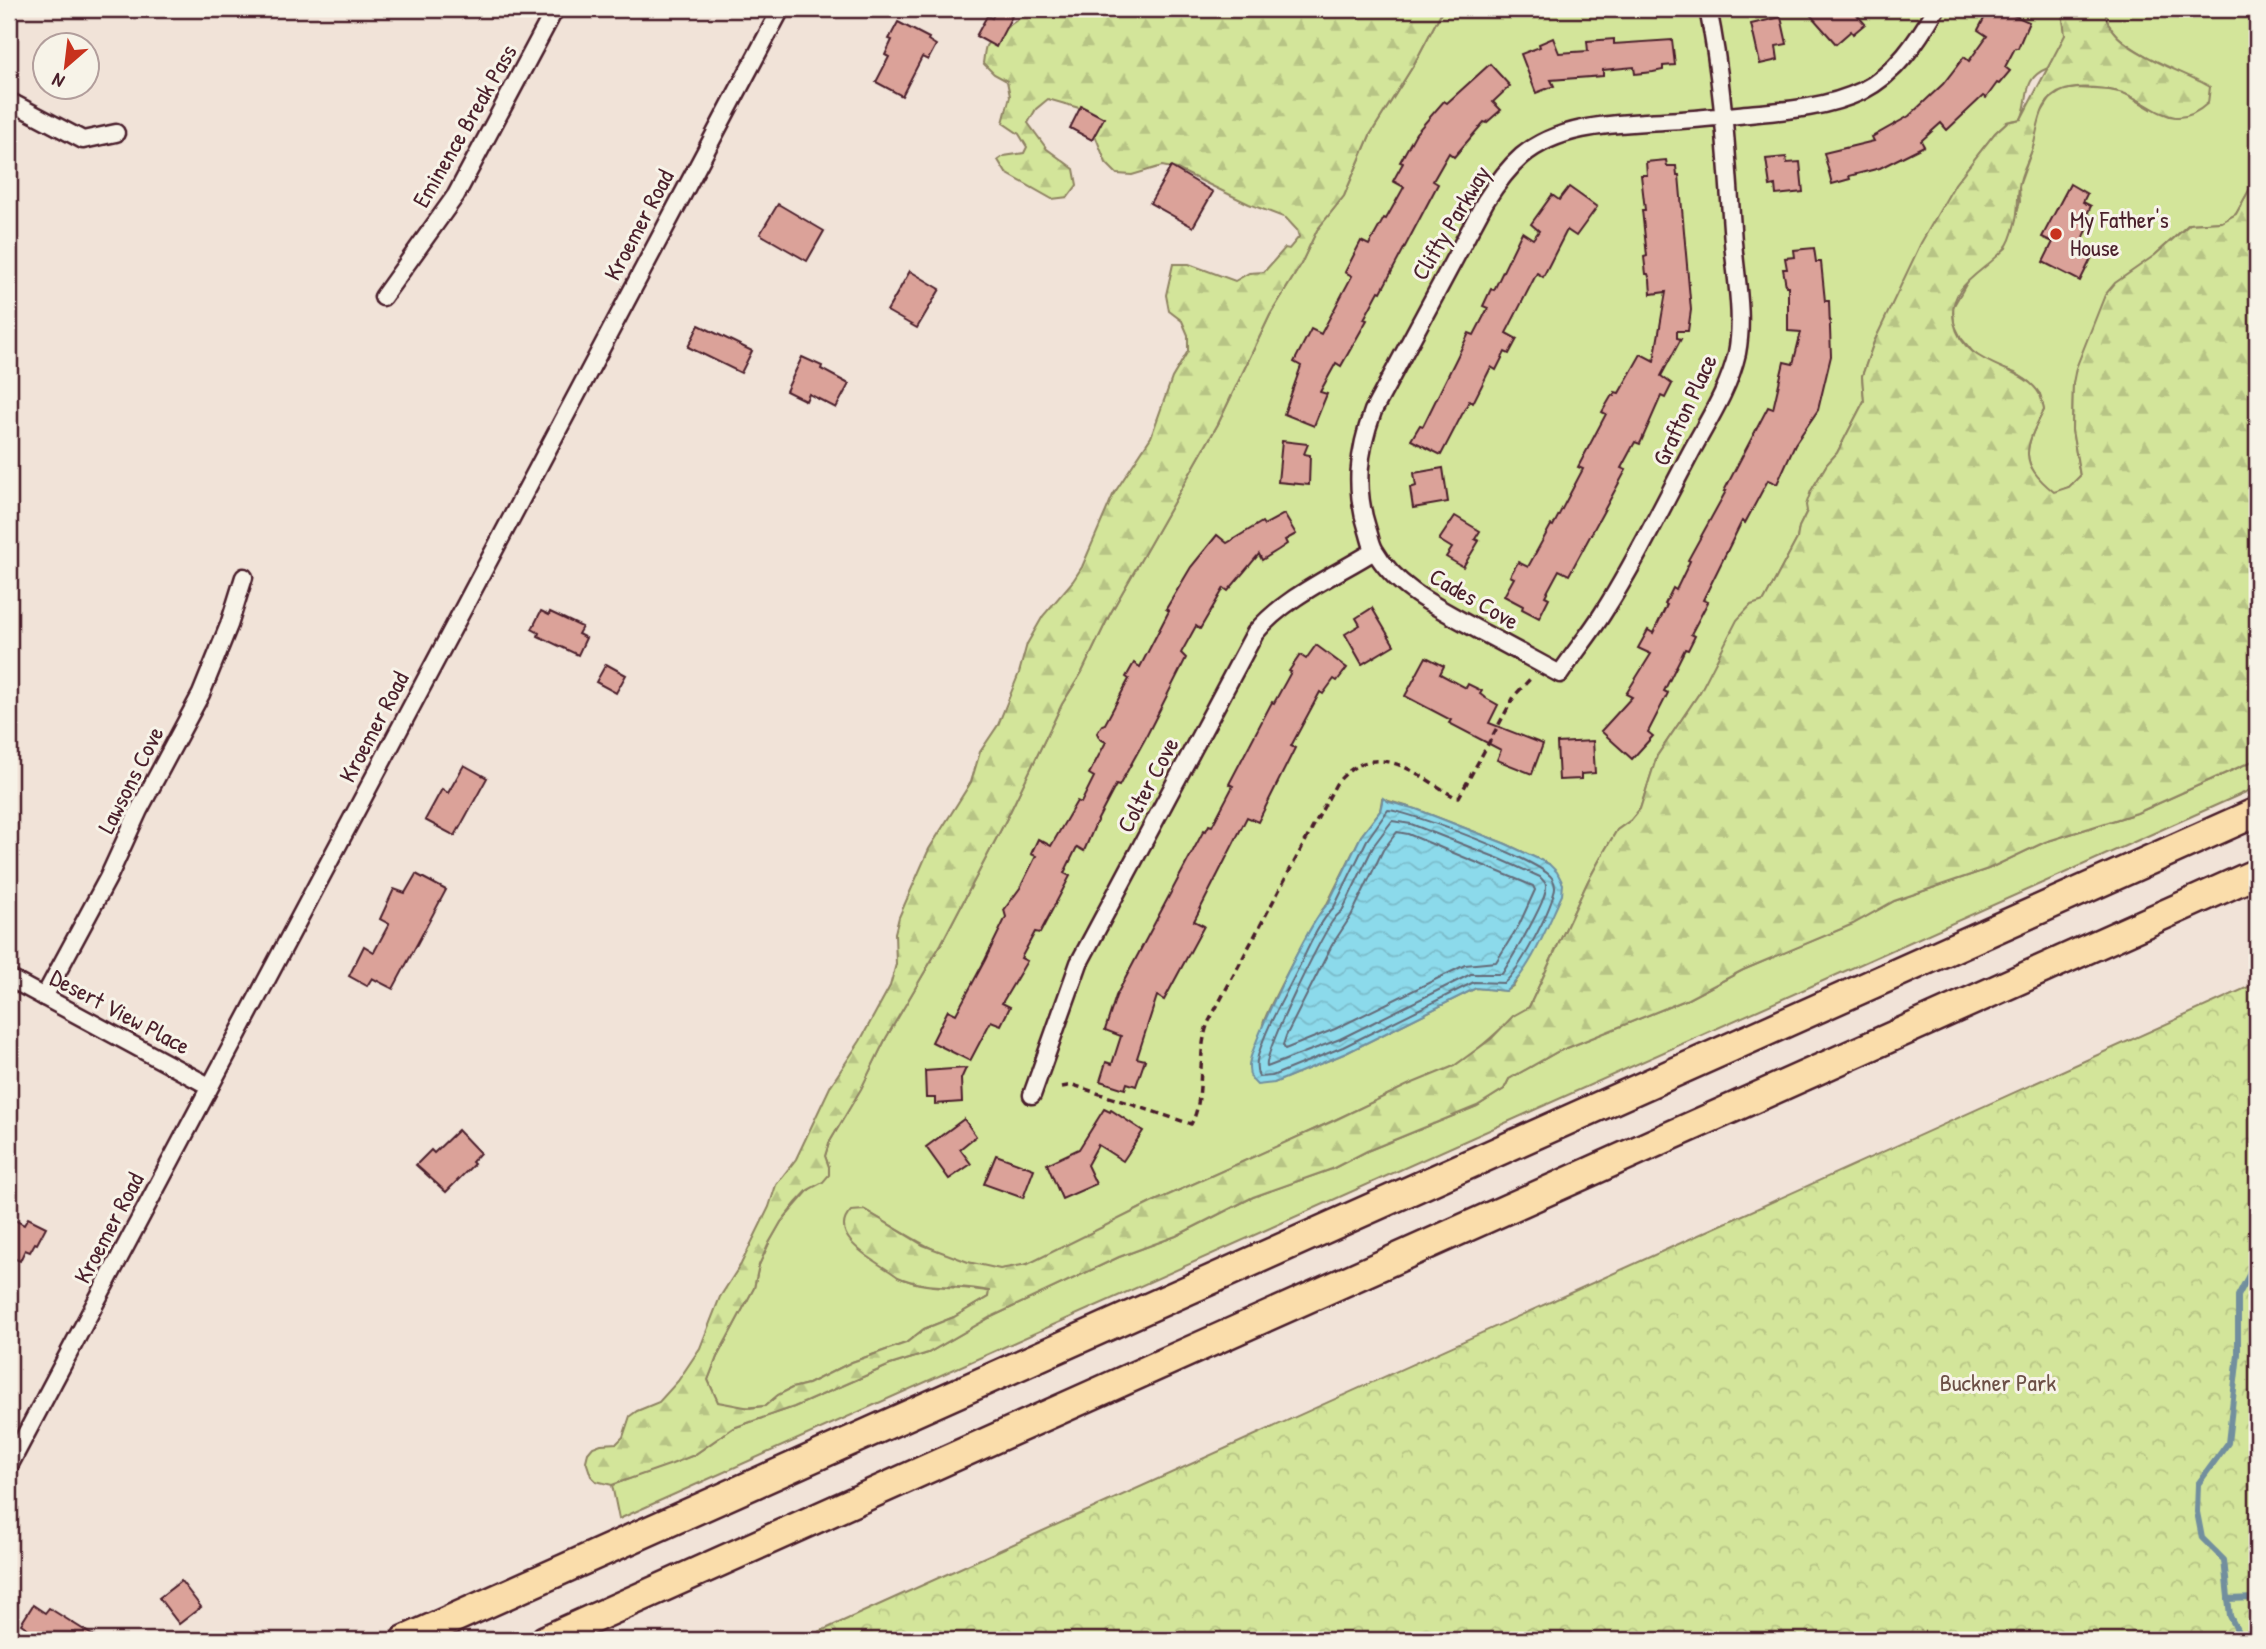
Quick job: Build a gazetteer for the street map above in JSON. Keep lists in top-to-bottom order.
{
  "streets": {
    "street": [
      "Eminence Break Pass",
      "Clifty Parkway",
      "Kroemer Road",
      "Grafton Place",
      "Cades Cove",
      "Lawsons Cove",
      "Colter Cove",
      "Desert View Place"
    ]
  },
  "crossings": [
    ["Clifty Parkway", "Grafton Place"],
    ["Clifty Parkway", "Cades Cove"],
    ["Clifty Parkway", "Colter Cove"],
    ["Kroemer Road", "Desert View Place"],
    ["Grafton Place", "Cades Cove"],
    ["Cades Cove", "Colter Cove"],
    ["Lawsons Cove", "Desert View Place"]
  ],
  "parks": ["Buckner Park"],
  "places": ["My Father's House"],
  "north": "bottom left"
}
